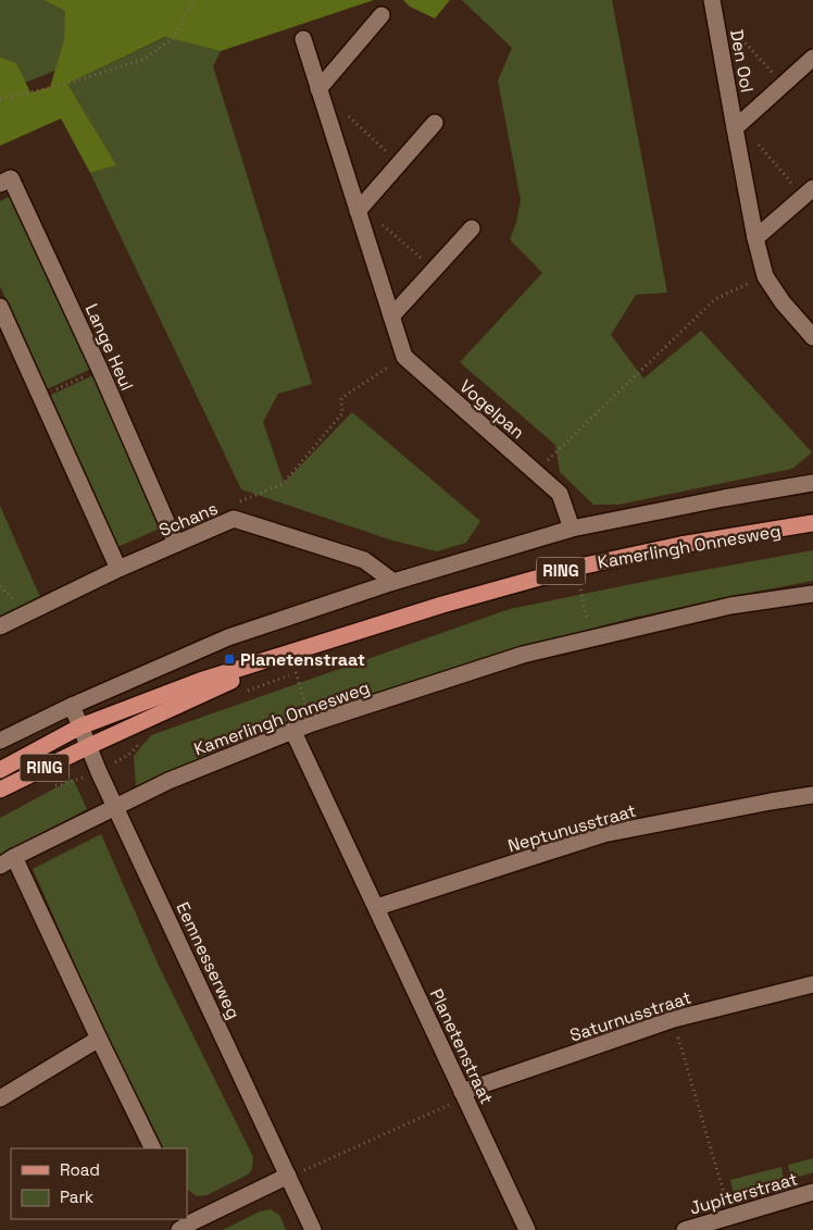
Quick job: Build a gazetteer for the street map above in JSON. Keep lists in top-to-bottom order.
{
  "streets": {
    "main road": ["Kamerlingh Onnesweg", "RING"],
    "street": [
      "Den Ool",
      "Lange Heul",
      "Vogelpan",
      "Schans",
      "Neptunusstraat",
      "Eemnesserweg",
      "Saturnusstraat",
      "Planetenstraat",
      "Jupiterstraat"
    ]
  },
  "crossings": [
    ["Lange Heul", "Schans"],
    ["Kamerlingh Onnesweg", "Eemnesserweg"],
    ["Kamerlingh Onnesweg", "Planetenstraat"],
    ["Neptunusstraat", "Planetenstraat"],
    ["Saturnusstraat", "Planetenstraat"]
  ],
  "places": {
    "transit": ["Planetenstraat"]
  },
  "legend": ["Road", "Park"]
}
